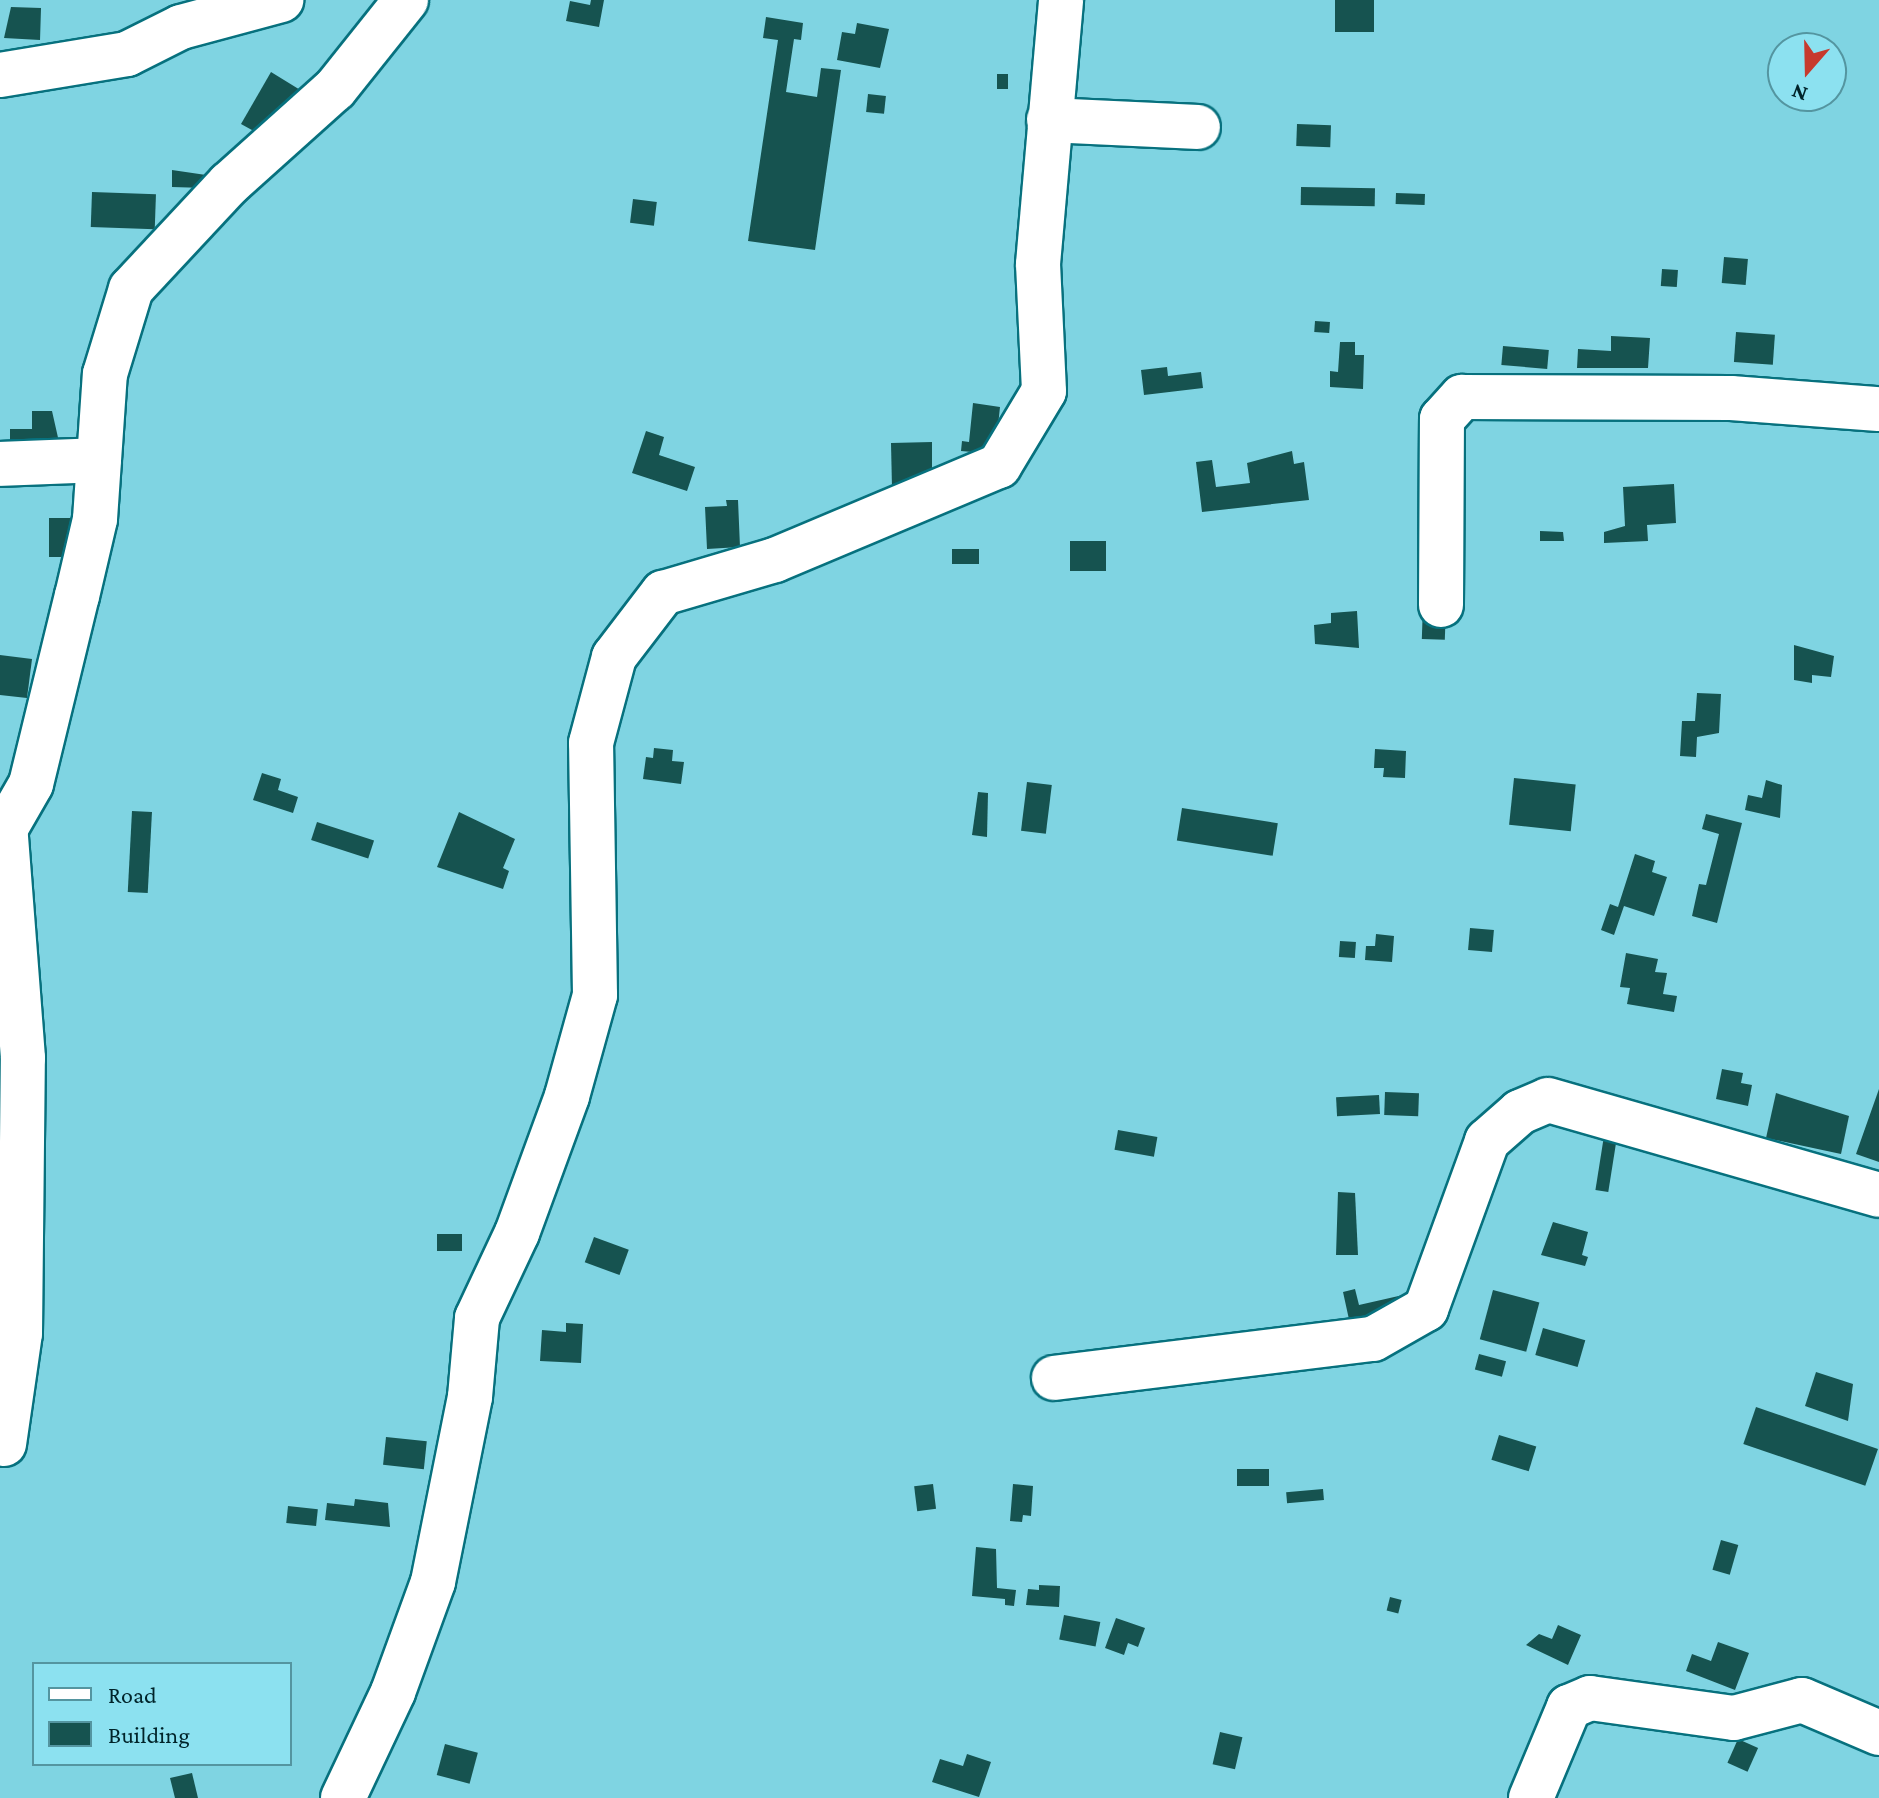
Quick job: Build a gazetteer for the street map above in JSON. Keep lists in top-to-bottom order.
{
  "legend": ["Road", "Building"],
  "north": "bottom"
}
